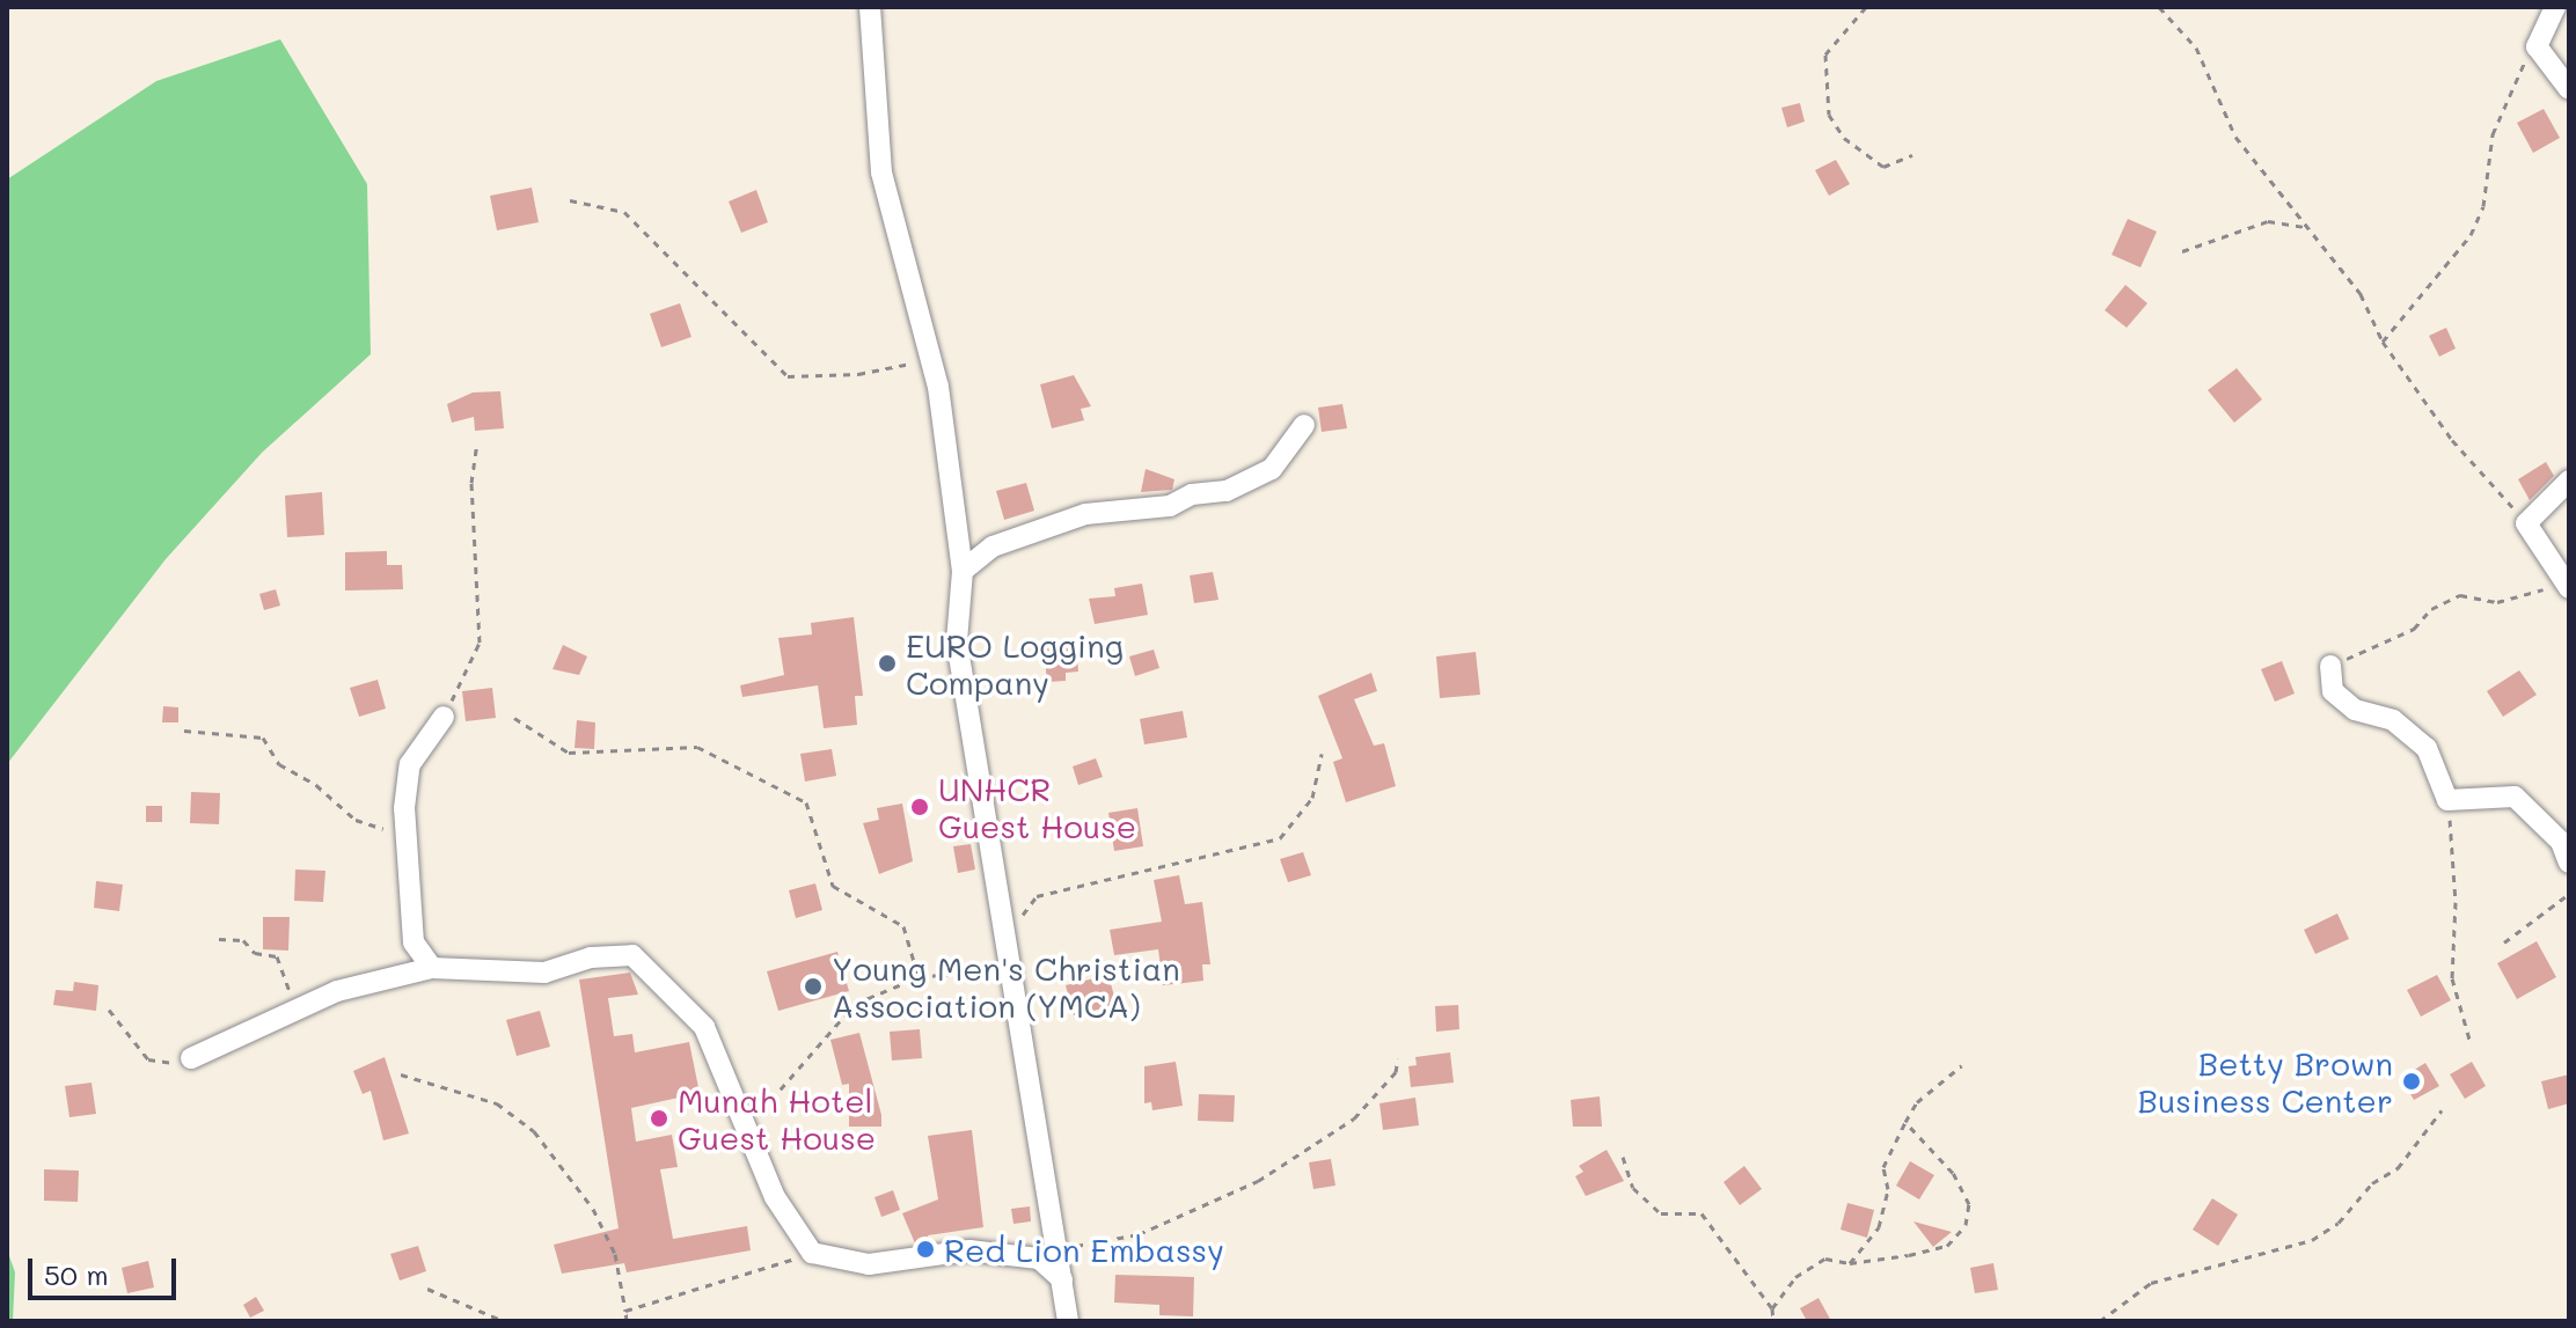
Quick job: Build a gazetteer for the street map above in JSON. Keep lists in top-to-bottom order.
{
  "places": [
    "EURO Logging Company",
    "UNHCR Guest House",
    "Young Men's Christian Association (YMCA)",
    "Betty Brown Business Center",
    "Munah Hotel Guest House",
    "Red Lion Embassy"
  ],
  "scale_bar": "50 m"
}
